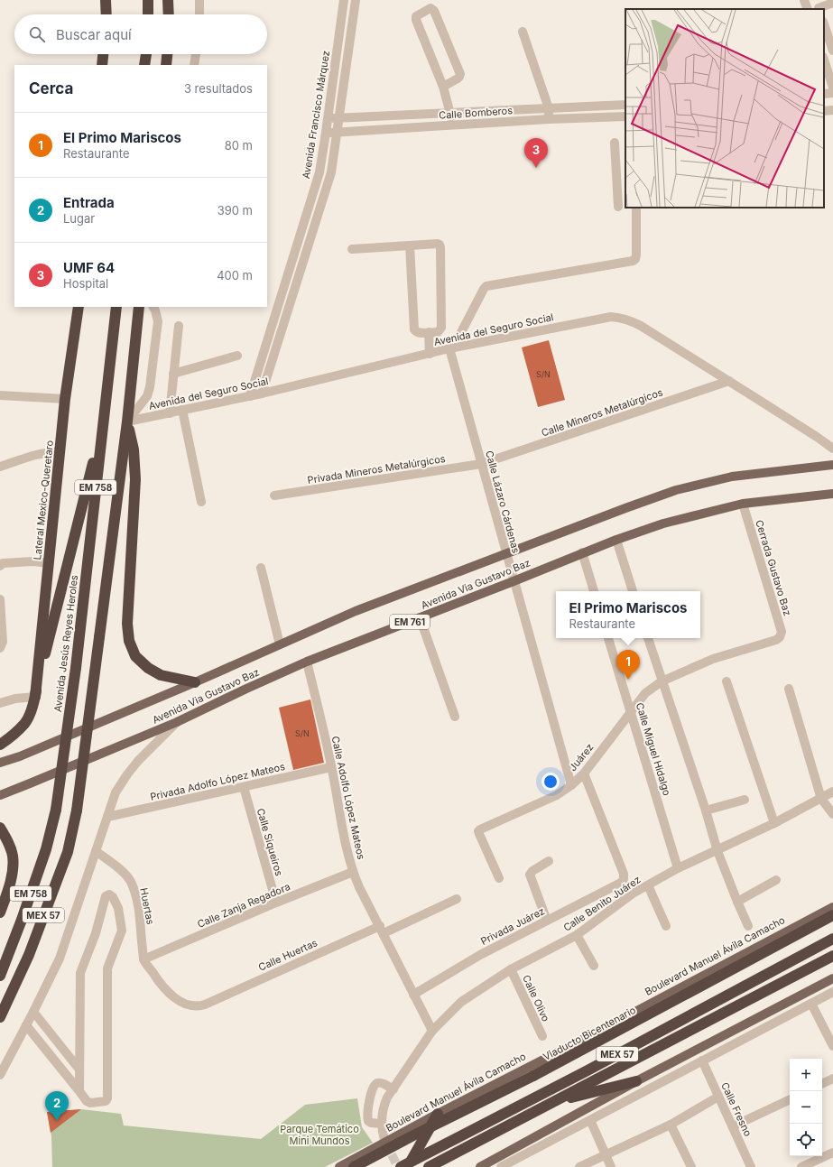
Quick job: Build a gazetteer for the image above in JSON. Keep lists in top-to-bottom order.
{
  "streets": {
    "highway": [
      "EM 758",
      "Lateral Mexico-Queretaro",
      "Avenida Jesús Reyes Heroles",
      "MEX 57",
      "Viaducto Bicentenario"
    ],
    "main road": ["Avenida Via Gustavo Baz", "EM 761", "Boulevard Manuel Ávila Camacho"],
    "street": [
      "Calle Bomberos",
      "Avenida Francisco Márquez",
      "Avenida del Seguro Social",
      "Calle Mineros Metalúrgicos",
      "Privada Mineros Metalúrgicos",
      "Calle Lázaro Cárdenas",
      "Cerrada Gustavo Baz",
      "Calle Miguel Hidalgo",
      "Juárez",
      "Privada Adolfo López Mateos",
      "Calle Adolfo López Mateos",
      "Calle Siqueiros",
      "Calle Benito Juárez",
      "Calle Zanja Regadora",
      "Huertas",
      "Privada Juárez",
      "Calle Huertas",
      "Calle Olivo",
      "Calle Fresno"
    ]
  },
  "crossings": [
    ["Calle Bomberos", "Avenida Francisco Márquez"],
    ["Avenida Francisco Márquez", "Avenida del Seguro Social"],
    ["Avenida del Seguro Social", "Calle Mineros Metalúrgicos"],
    ["Avenida del Seguro Social", "EM 758"],
    ["Avenida del Seguro Social", "Calle Lázaro Cárdenas"],
    ["Calle Mineros Metalúrgicos", "Privada Mineros Metalúrgicos"],
    ["Calle Mineros Metalúrgicos", "Calle Lázaro Cárdenas"],
    ["Privada Mineros Metalúrgicos", "Calle Lázaro Cárdenas"],
    ["EM 758", "MEX 57"],
    ["Calle Lázaro Cárdenas", "Avenida Via Gustavo Baz"],
    ["Calle Lázaro Cárdenas", "Juárez"],
    ["Cerrada Gustavo Baz", "Avenida Via Gustavo Baz"],
    ["Avenida Via Gustavo Baz", "Calle Adolfo López Mateos"],
    ["Calle Miguel Hidalgo", "Juárez"],
    ["Calle Miguel Hidalgo", "Calle Benito Juárez"],
    ["Juárez", "Privada Juárez"],
    ["Privada Adolfo López Mateos", "Calle Adolfo López Mateos"],
    ["Privada Adolfo López Mateos", "Calle Siqueiros"],
    ["Calle Adolfo López Mateos", "Calle Benito Juárez"],
    ["Calle Adolfo López Mateos", "Calle Zanja Regadora"],
    ["Calle Adolfo López Mateos", "Privada Juárez"],
    ["Calle Adolfo López Mateos", "Calle Huertas"],
    ["Calle Siqueiros", "Calle Zanja Regadora"],
    ["Calle Benito Juárez", "Calle Olivo"],
    ["Calle Zanja Regadora", "Huertas"],
    ["Calle Zanja Regadora", "Calle Huertas"],
    ["Huertas", "Calle Huertas"]
  ],
  "parks": ["Parque Temático Mini Mundos"],
  "house_numbers": ["S/N", "S/N"],
  "page": {
    "search": "Buscar aquí",
    "heading": ["Cerca", "3 resultados"],
    "list": [
      {
        "mark": "1",
        "name": "El Primo Mariscos",
        "note": "Restaurante",
        "value": "80 m"
      },
      {
        "mark": "2",
        "name": "Entrada",
        "note": "Lugar",
        "value": "390 m"
      },
      {
        "mark": "3",
        "name": "UMF 64",
        "note": "Hospital",
        "value": "400 m"
      }
    ],
    "pins": ["3", "1", "2"],
    "popup": ["El Primo Mariscos", "Restaurante"],
    "map_buttons": ["+", "−"]
  }
}
